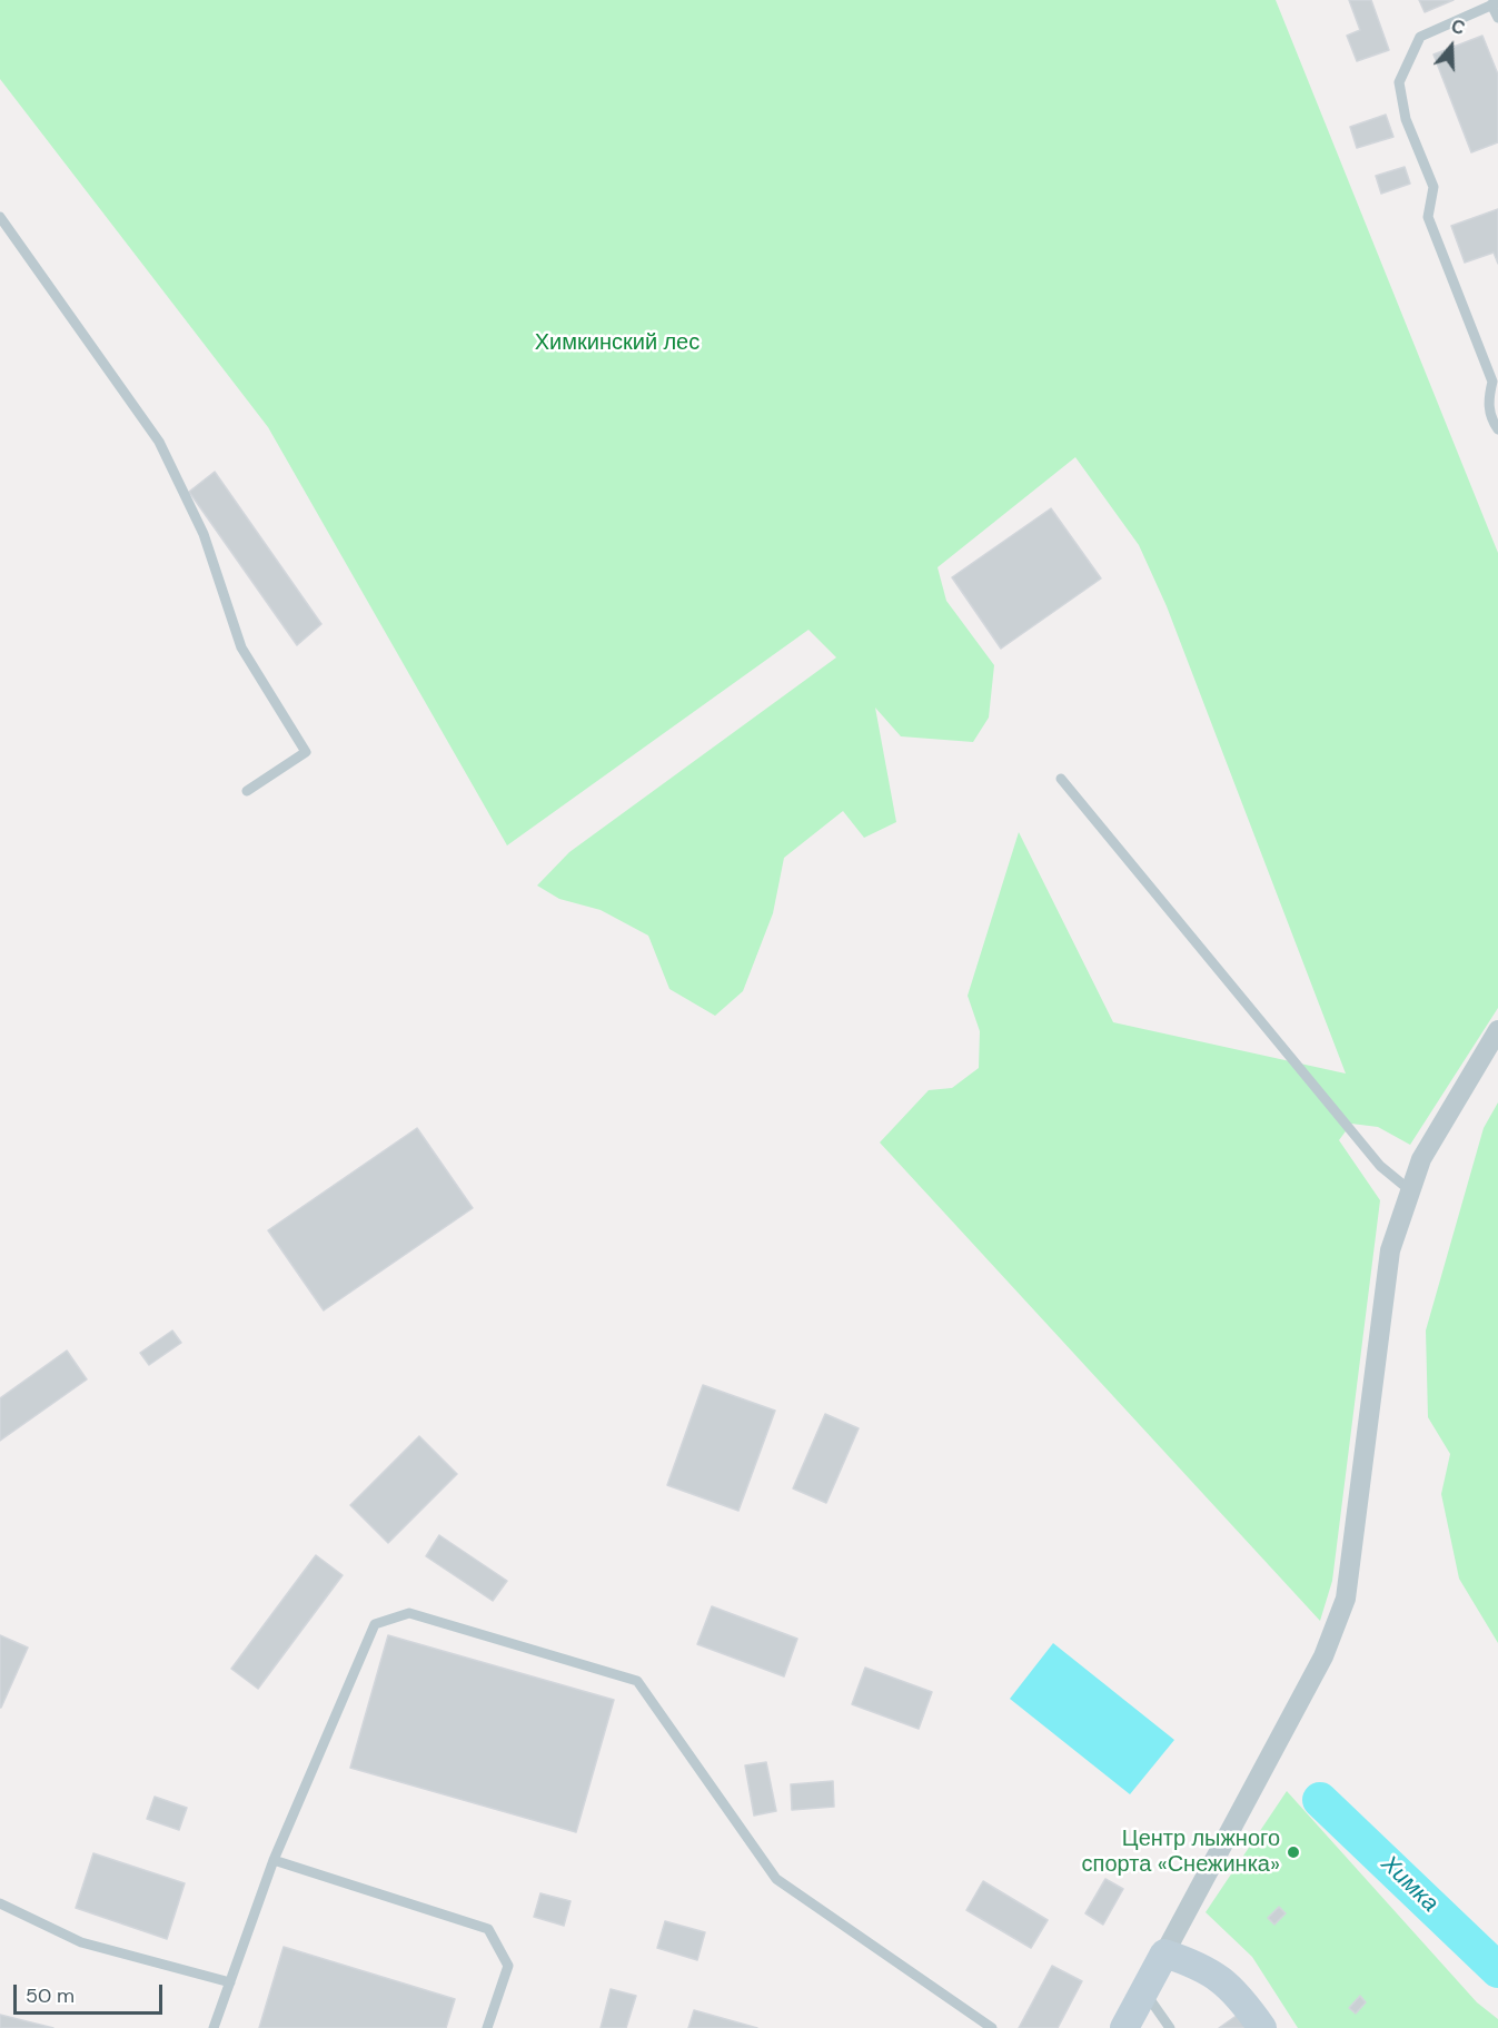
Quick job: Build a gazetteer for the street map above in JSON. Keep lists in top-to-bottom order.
{
  "water": ["Химка"],
  "parks": ["Химкинский лес"],
  "places": ["Центр лыжного спорта «Снежинка»"],
  "scale_bar": "50 m",
  "north": "top"
}
